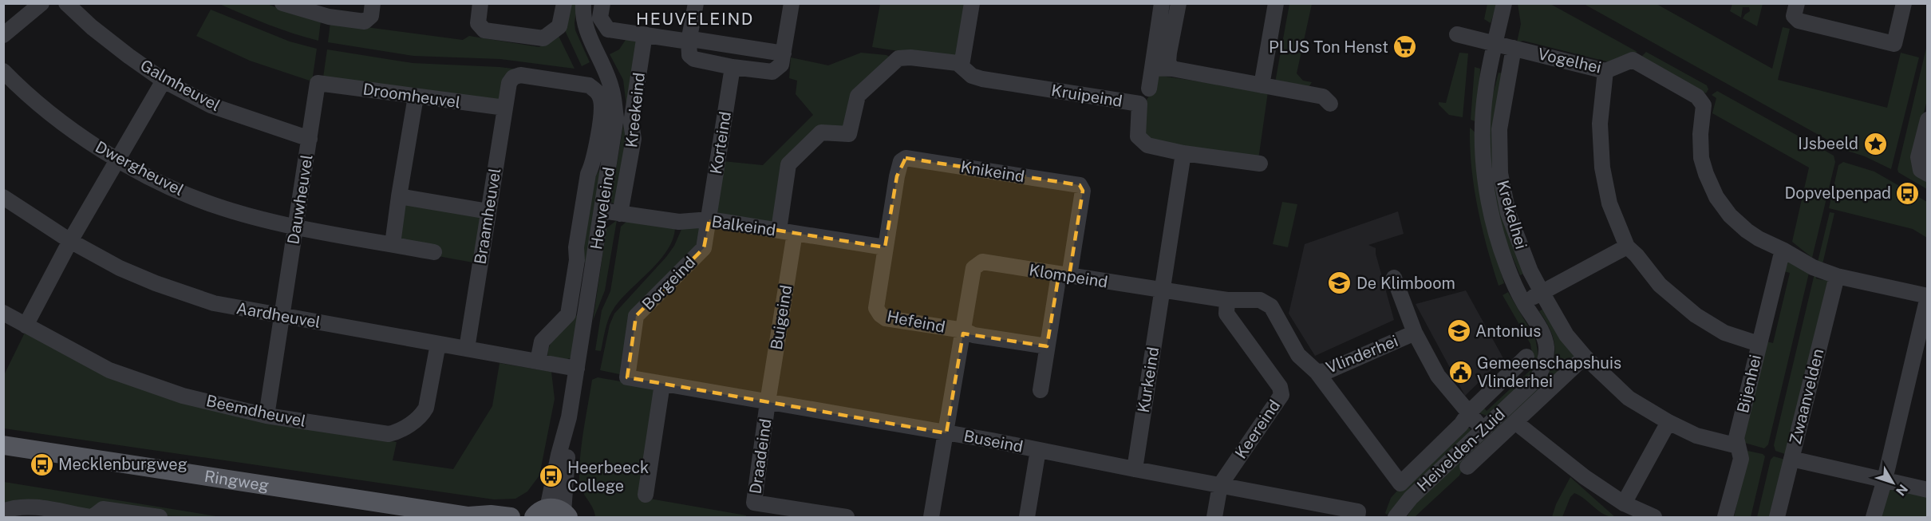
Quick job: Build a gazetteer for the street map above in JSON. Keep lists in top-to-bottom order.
{
  "streets": {
    "main road": ["Ringweg"],
    "street": [
      "Vogelhei",
      "Galmheuvel",
      "Droomheuvel",
      "Kruipeind",
      "Kreekeind",
      "Korteind",
      "Dwergheuvel",
      "Knikeind",
      "Dauwheuvel",
      "Heuveleind",
      "Krekelhei",
      "Braamheuvel",
      "Balkeind",
      "Klompeind",
      "Borgeind",
      "Aardheuvel",
      "Buigeind",
      "Hefeind",
      "Vlinderhei",
      "Kurkeind",
      "Bijenhei",
      "Zwaanvelden",
      "Beemdheuvel",
      "Keereind",
      "Buseind",
      "Heivelden-Zuid",
      "Draadeind"
    ]
  },
  "crossings": [
    ["Vogelhei", "Krekelhei"],
    ["Vogelhei", "Bijenhei"],
    ["Vogelhei", "Zwaanvelden"],
    ["Vogelhei", "Heivelden-Zuid"],
    ["Galmheuvel", "Dauwheuvel"],
    ["Droomheuvel", "Dauwheuvel"],
    ["Droomheuvel", "Braamheuvel"],
    ["Kruipeind", "Kurkeind"],
    ["Kreekeind", "Balkeind"],
    ["Korteind", "Balkeind"],
    ["Korteind", "Borgeind"],
    ["Dwergheuvel", "Dauwheuvel"],
    ["Knikeind", "Balkeind"],
    ["Knikeind", "Klompeind"],
    ["Knikeind", "Hefeind"],
    ["Dauwheuvel", "Aardheuvel"],
    ["Dauwheuvel", "Beemdheuvel"],
    ["Heuveleind", "Balkeind"],
    ["Heuveleind", "Aardheuvel"],
    ["Krekelhei", "Bijenhei"],
    ["Braamheuvel", "Aardheuvel"],
    ["Balkeind", "Borgeind"],
    ["Balkeind", "Buigeind"],
    ["Balkeind", "Hefeind"],
    ["Klompeind", "Hefeind"],
    ["Klompeind", "Vlinderhei"],
    ["Klompeind", "Kurkeind"],
    ["Klompeind", "Keereind"],
    ["Klompeind", "Buseind"],
    ["Borgeind", "Buseind"],
    ["Aardheuvel", "Beemdheuvel"],
    ["Buigeind", "Buseind"],
    ["Buigeind", "Draadeind"],
    ["Vlinderhei", "Keereind"],
    ["Vlinderhei", "Heivelden-Zuid"],
    ["Kurkeind", "Buseind"],
    ["Keereind", "Buseind"],
    ["Buseind", "Draadeind"]
  ],
  "districts": ["HEUVELEIND"],
  "places": {
    "supermarket": ["PLUS Ton Henst"],
    "place": ["IJsbeeld"],
    "bus stop": ["Dopvelpenpad", "Mecklenburgweg", "Heerbeeck College"],
    "school or university": ["De Klimboom", "Antonius"],
    "public building": ["Gemeenschapshuis Vlinderhei"]
  },
  "north": "bottom right"
}
